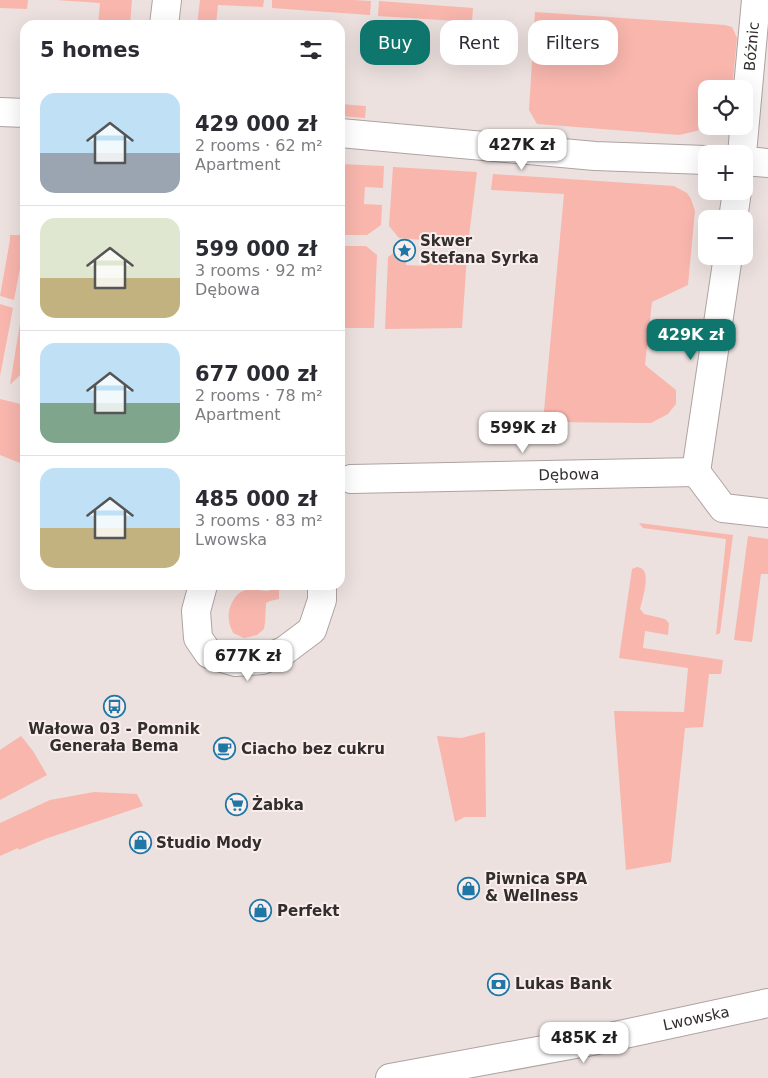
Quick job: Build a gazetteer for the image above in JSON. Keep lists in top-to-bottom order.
{
  "streets": {
    "street": ["Bóżnic", "Dębowa", "Lwowska"]
  },
  "places": {
    "place": ["Skwer Stefana Syrka"],
    "bus stop": ["Wałowa 03 - Pomnik Generała Bema"],
    "cafe": ["Ciacho bez cukru"],
    "supermarket": ["Żabka"],
    "shop": ["Studio Mody", "Piwnica SPA & Wellness", "Perfekt"],
    "bank": ["Lukas Bank"]
  },
  "page": {
    "chip": ["Buy", "Rent", "Filters"],
    "heading": "5 homes",
    "map_buttons": ["+", "−"],
    "list": [
      {
        "name": "429 000 zł",
        "note": "2 rooms · 62 m² · Apartment"
      },
      {
        "name": "599 000 zł",
        "note": "3 rooms · 92 m² · Dębowa"
      },
      {
        "name": "677 000 zł",
        "note": "2 rooms · 78 m² · Apartment"
      },
      {
        "name": "485 000 zł",
        "note": "3 rooms · 83 m² · Lwowska"
      }
    ],
    "price": [
      "427K zł",
      "429K zł",
      "599K zł",
      "677K zł",
      "485K zł"
    ]
  }
}
